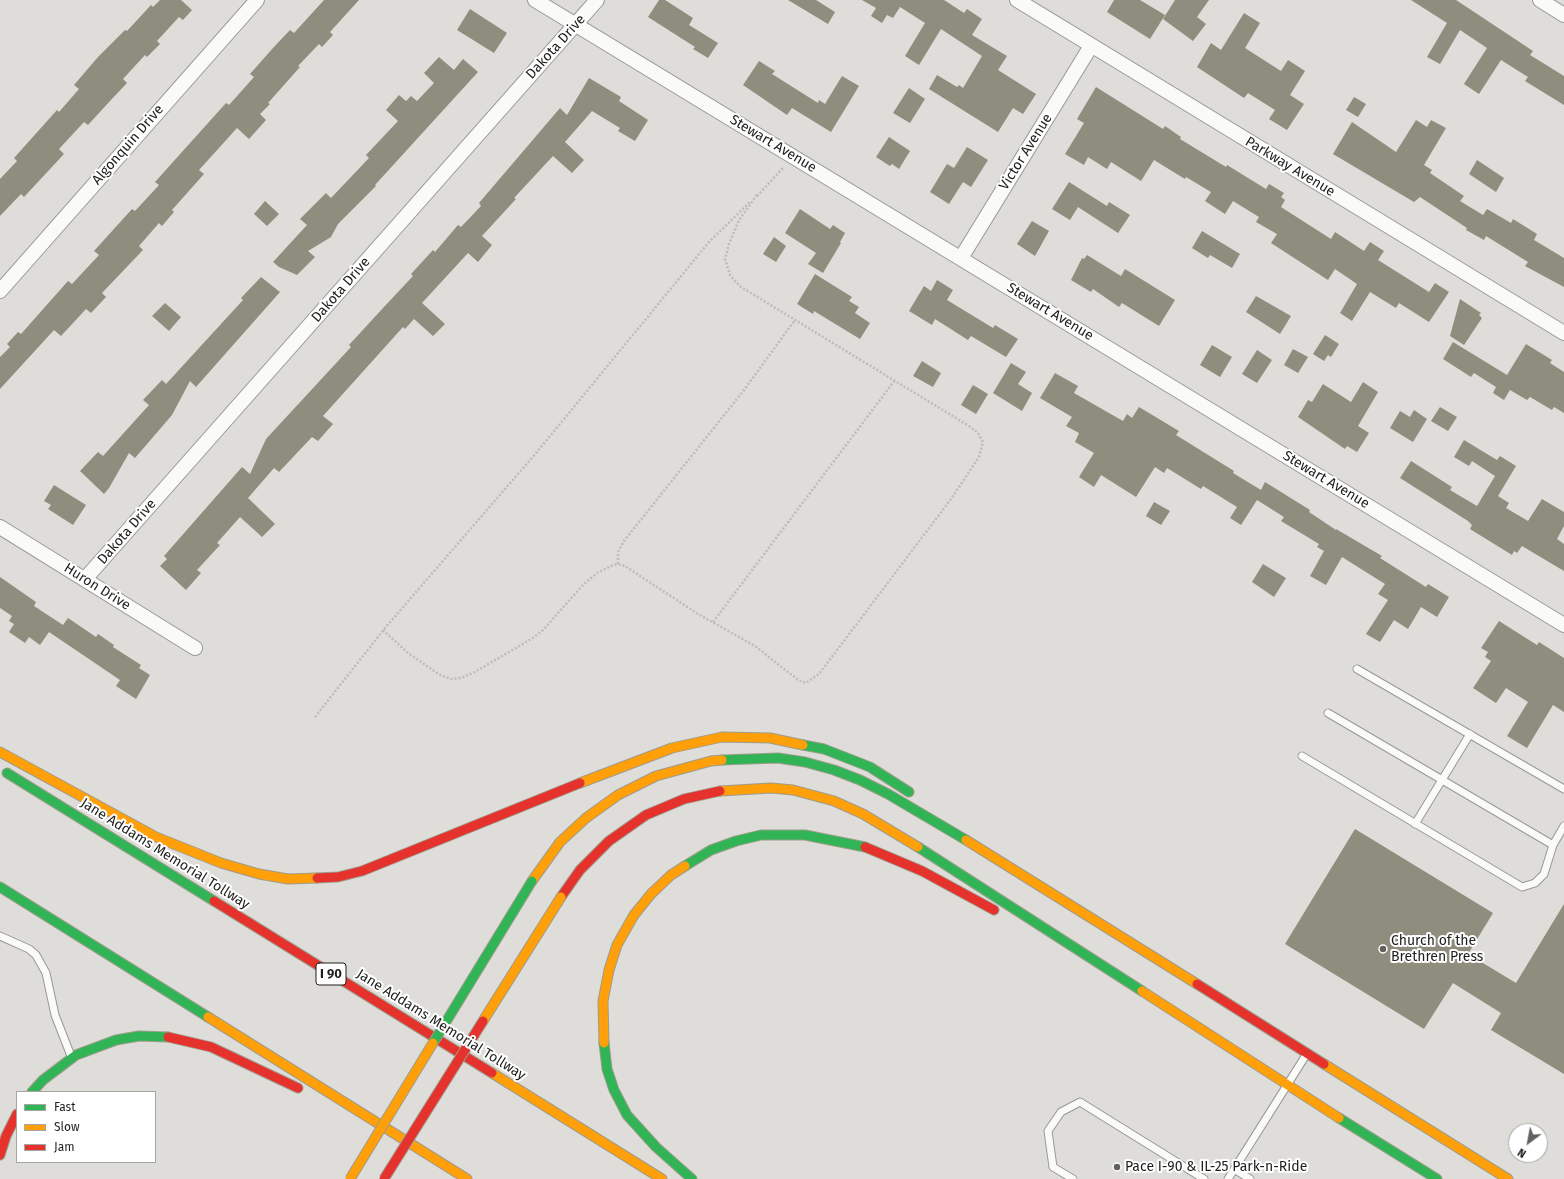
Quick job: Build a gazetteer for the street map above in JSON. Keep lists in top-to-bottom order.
{
  "streets": {
    "highway": ["Jane Addams Memorial Tollway", "I 90"],
    "street": [
      "Dakota Drive",
      "Stewart Avenue",
      "Algonquin Drive",
      "Victor Avenue",
      "Parkway Avenue",
      "Huron Drive"
    ]
  },
  "crossings": [
    ["Dakota Drive", "Stewart Avenue"],
    ["Dakota Drive", "Huron Drive"],
    ["Stewart Avenue", "Victor Avenue"],
    ["Victor Avenue", "Parkway Avenue"]
  ],
  "places": ["Church of the Brethren Press", "Pace I-90 & IL-25 Park-n-Ride"],
  "legend": ["Fast", "Slow", "Jam"],
  "north": "bottom left"
}
